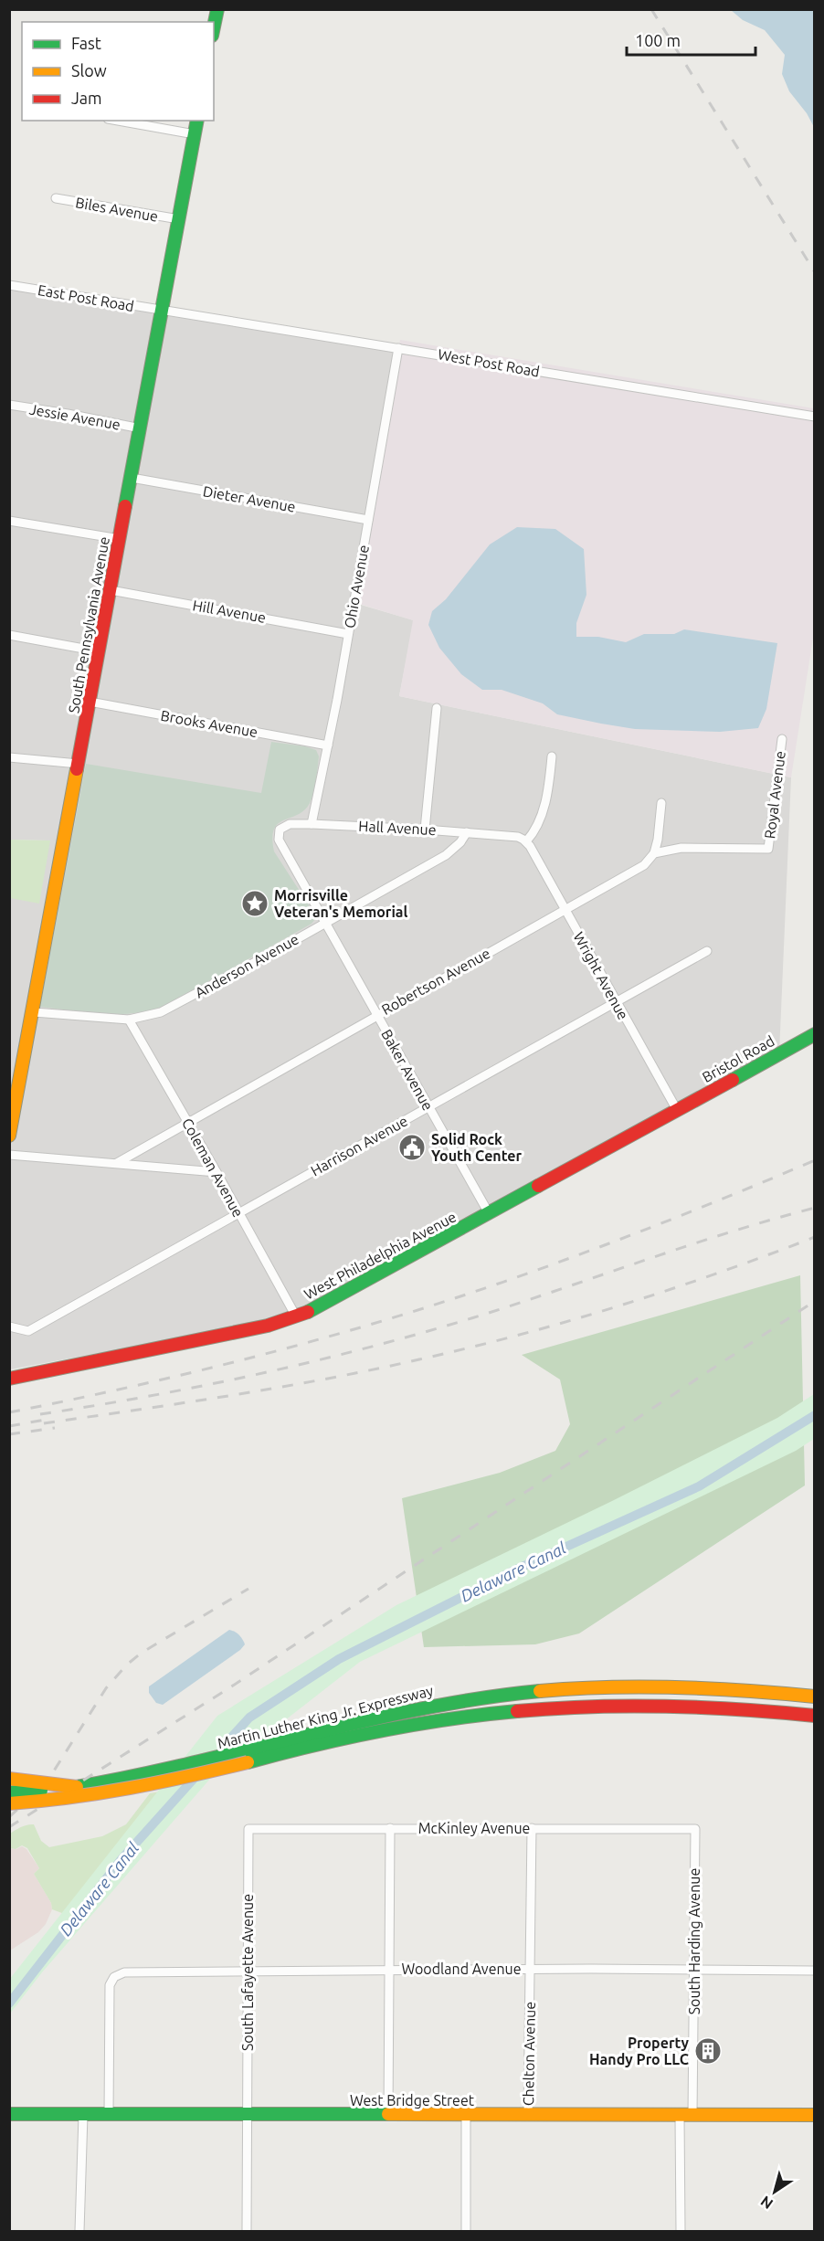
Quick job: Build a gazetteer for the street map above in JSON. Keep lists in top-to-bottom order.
{
  "streets": {
    "main road": [
      "South Pennsylvania Avenue",
      "Bristol Road",
      "West Philadelphia Avenue",
      "Martin Luther King Jr. Expressway",
      "West Bridge Street"
    ],
    "street": [
      "Biles Avenue",
      "East Post Road",
      "West Post Road",
      "Jessie Avenue",
      "Dieter Avenue",
      "Ohio Avenue",
      "Hill Avenue",
      "Brooks Avenue",
      "Royal Avenue",
      "Hall Avenue",
      "Anderson Avenue",
      "Wright Avenue",
      "Robertson Avenue",
      "Baker Avenue",
      "Harrison Avenue",
      "Coleman Avenue",
      "McKinley Avenue",
      "South Harding Avenue",
      "Woodland Avenue",
      "South Lafayette Avenue",
      "Chelton Avenue"
    ]
  },
  "crossings": [
    ["Biles Avenue", "South Pennsylvania Avenue"],
    ["East Post Road", "West Post Road"],
    ["East Post Road", "South Pennsylvania Avenue"],
    ["West Post Road", "Ohio Avenue"],
    ["West Post Road", "South Pennsylvania Avenue"],
    ["Jessie Avenue", "South Pennsylvania Avenue"],
    ["Dieter Avenue", "Ohio Avenue"],
    ["Dieter Avenue", "South Pennsylvania Avenue"],
    ["Ohio Avenue", "Hill Avenue"],
    ["Ohio Avenue", "Brooks Avenue"],
    ["Ohio Avenue", "Hall Avenue"],
    ["Hill Avenue", "South Pennsylvania Avenue"],
    ["South Pennsylvania Avenue", "Brooks Avenue"],
    ["South Pennsylvania Avenue", "Anderson Avenue"],
    ["Royal Avenue", "Robertson Avenue"],
    ["Hall Avenue", "Anderson Avenue"],
    ["Hall Avenue", "Wright Avenue"],
    ["Hall Avenue", "Baker Avenue"],
    ["Anderson Avenue", "Baker Avenue"],
    ["Anderson Avenue", "Coleman Avenue"],
    ["Wright Avenue", "Robertson Avenue"],
    ["Wright Avenue", "Bristol Road"],
    ["Wright Avenue", "Harrison Avenue"],
    ["Wright Avenue", "West Philadelphia Avenue"],
    ["Robertson Avenue", "Baker Avenue"],
    ["Robertson Avenue", "Coleman Avenue"],
    ["Bristol Road", "West Philadelphia Avenue"],
    ["Baker Avenue", "Harrison Avenue"],
    ["Baker Avenue", "West Philadelphia Avenue"],
    ["Harrison Avenue", "Coleman Avenue"],
    ["Coleman Avenue", "West Philadelphia Avenue"],
    ["McKinley Avenue", "South Harding Avenue"],
    ["McKinley Avenue", "South Lafayette Avenue"],
    ["McKinley Avenue", "Chelton Avenue"],
    ["South Harding Avenue", "Woodland Avenue"],
    ["South Harding Avenue", "West Bridge Street"],
    ["Woodland Avenue", "South Lafayette Avenue"],
    ["Woodland Avenue", "Chelton Avenue"],
    ["Woodland Avenue", "West Bridge Street"],
    ["South Lafayette Avenue", "West Bridge Street"],
    ["Chelton Avenue", "West Bridge Street"]
  ],
  "water": ["Delaware Canal"],
  "places": {
    "place": ["Morrisville Veteran's Memorial"],
    "public building": ["Solid Rock Youth Center"],
    "building": ["Property Handy Pro LLC"]
  },
  "legend": ["Fast", "Slow", "Jam"],
  "scale_bar": "100 m",
  "north": "bottom left"
}
